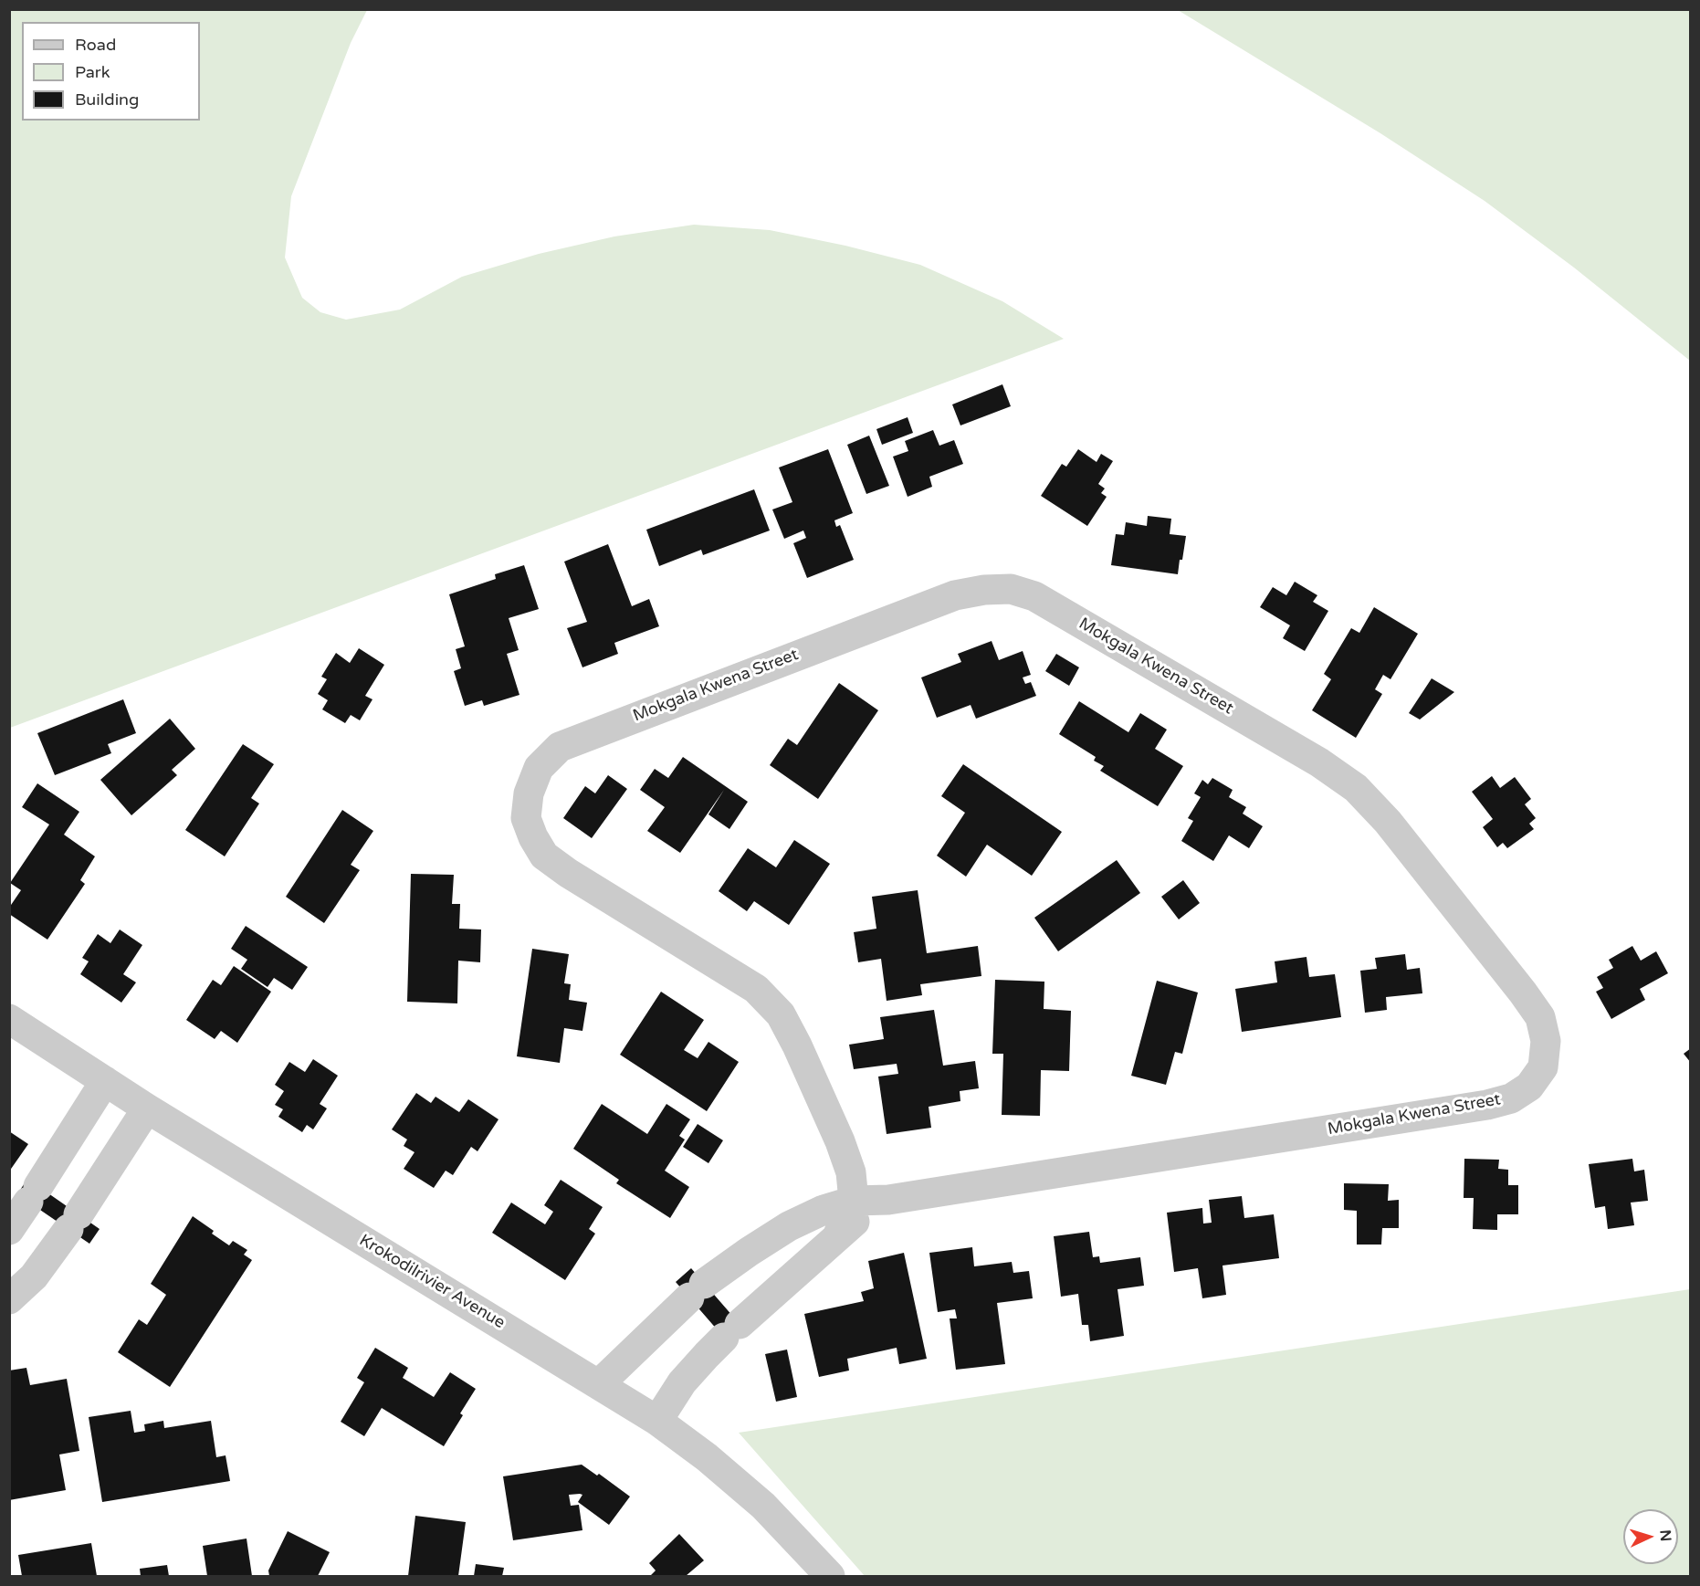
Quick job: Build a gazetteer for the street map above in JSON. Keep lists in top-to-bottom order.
{
  "streets": {
    "street": ["Mokgala Kwena Street", "Krokodilrivier Avenue"]
  },
  "crossings": [
    ["Mokgala Kwena Street", "Krokodilrivier Avenue"]
  ],
  "legend": ["Road", "Park", "Building"],
  "north": "right"
}
